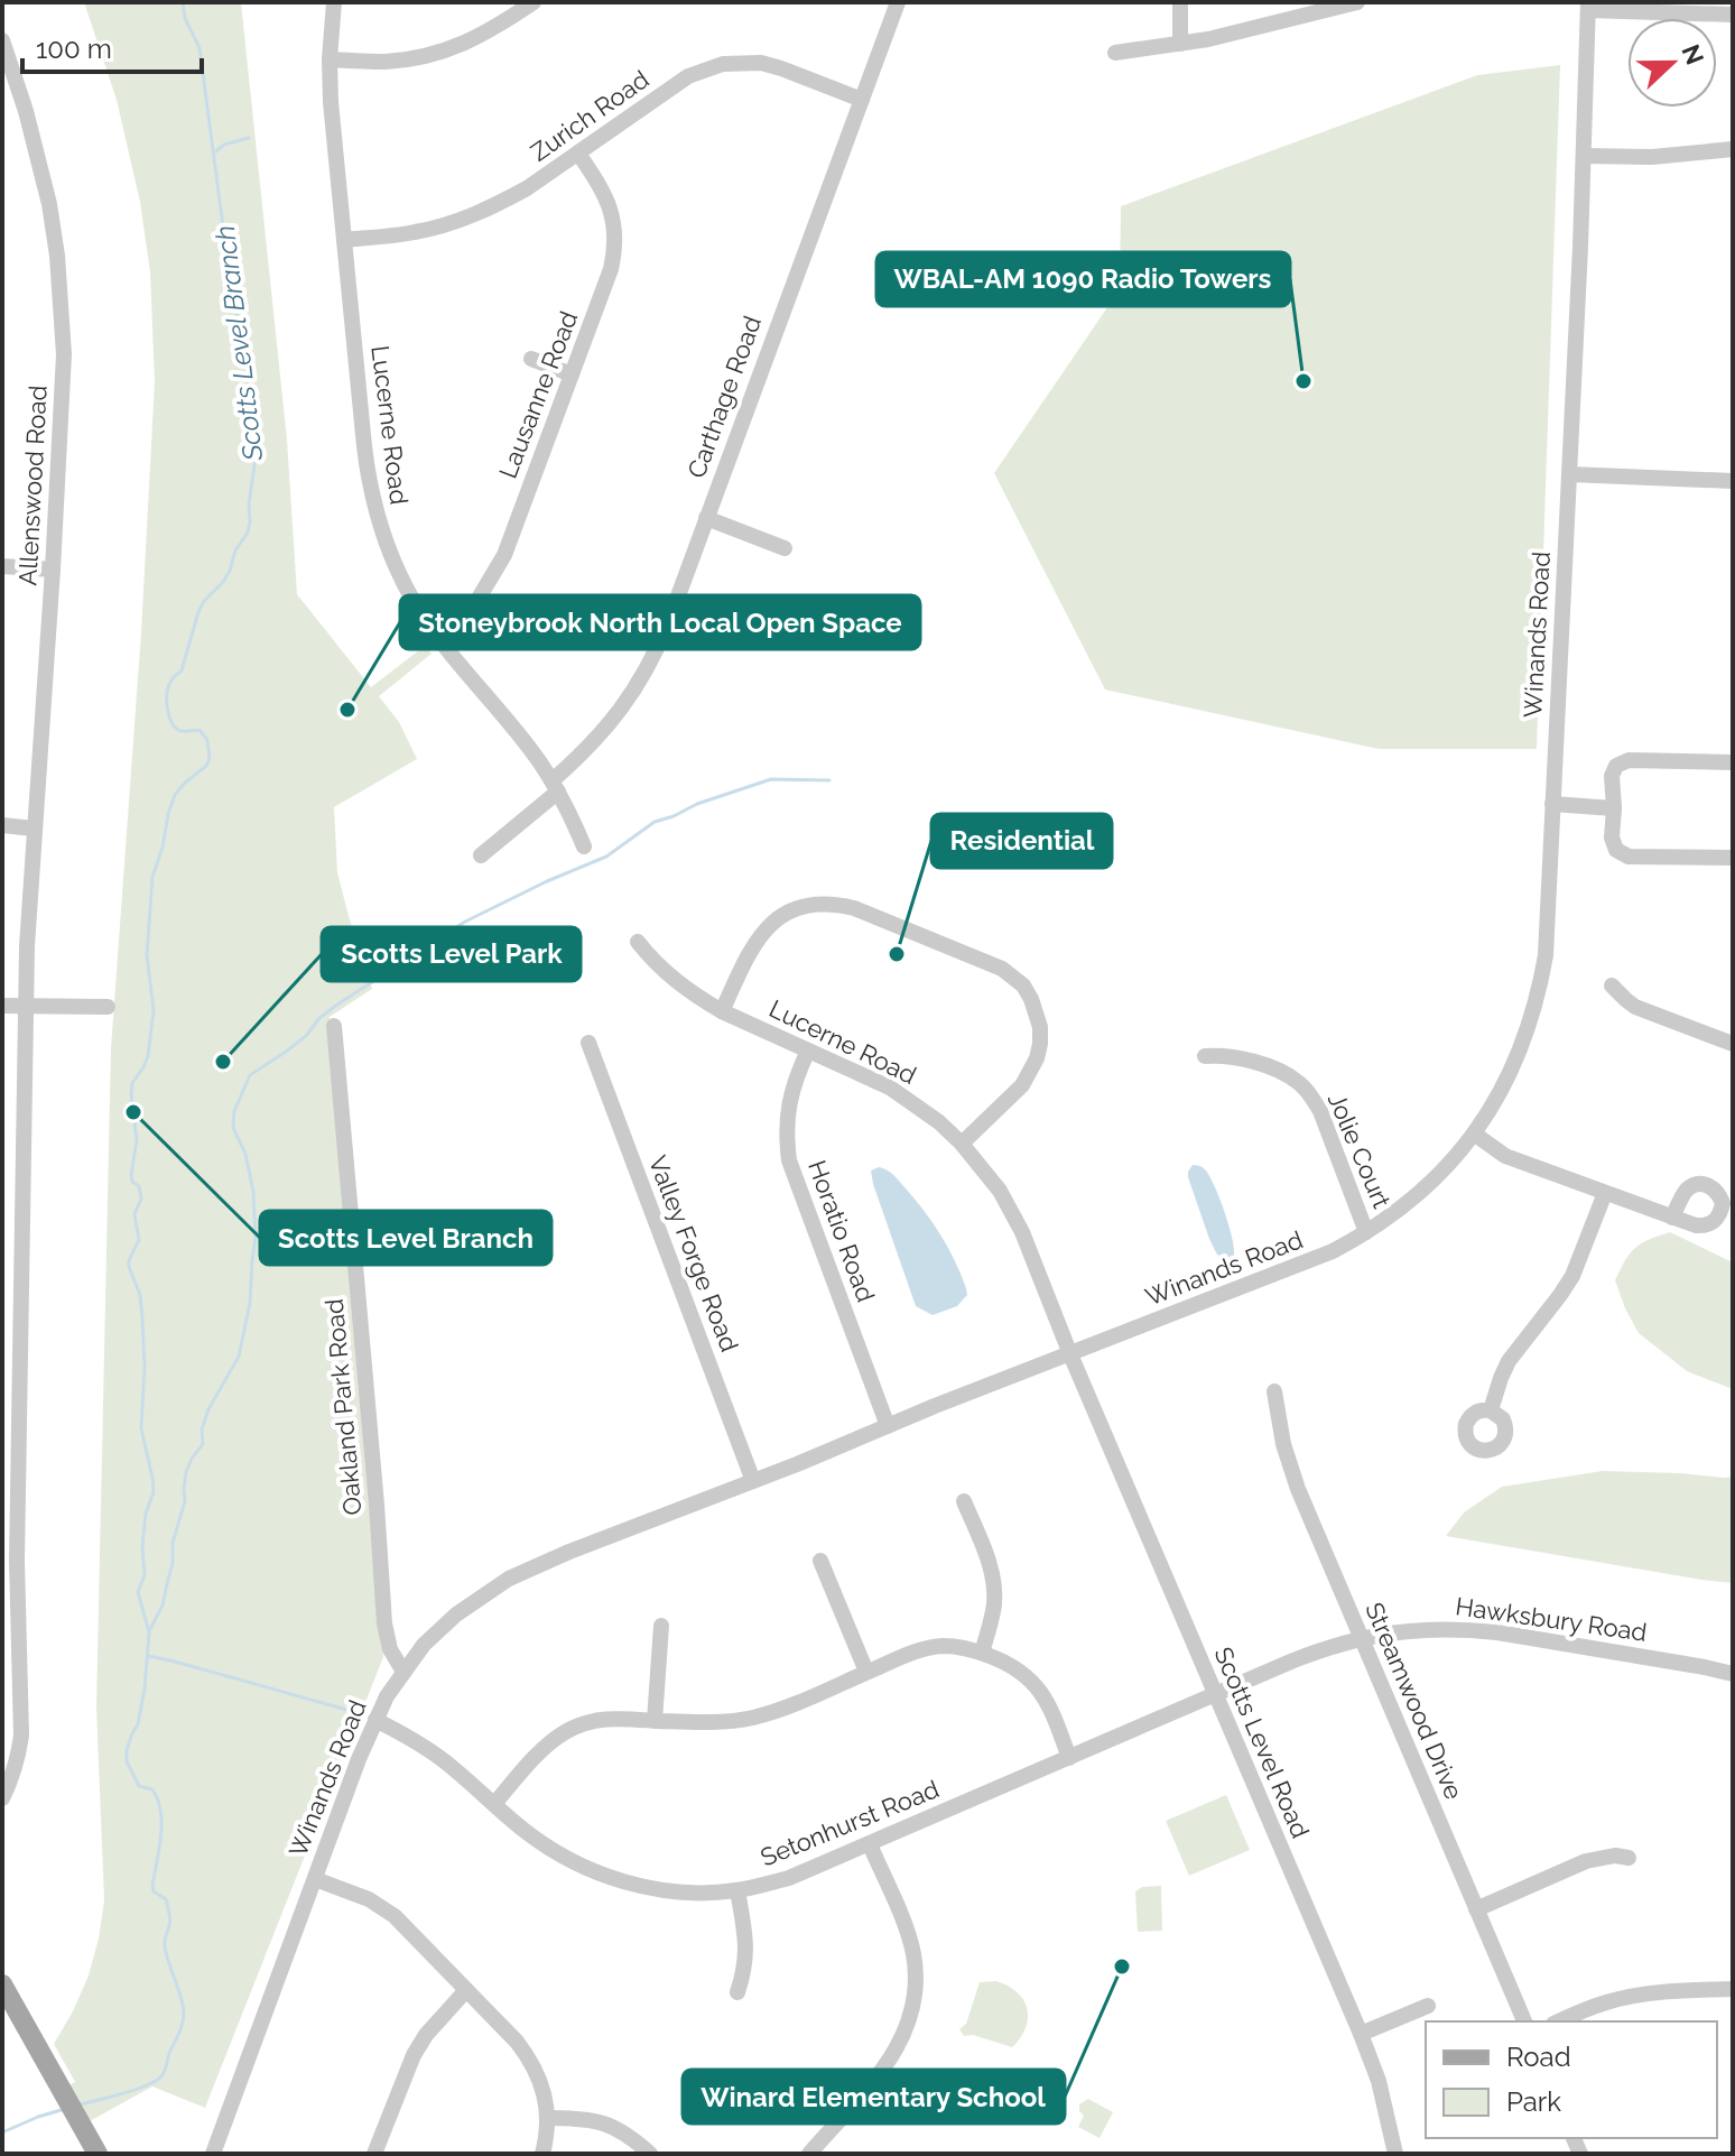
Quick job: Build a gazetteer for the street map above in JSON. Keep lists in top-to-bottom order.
{
  "streets": {
    "street": [
      "Zurich Road",
      "Lausanne Road",
      "Carthage Road",
      "Lucerne Road",
      "Allenswood Road",
      "Winands Road",
      "Jolie Court",
      "Horatio Road",
      "Valley Forge Road",
      "Oakland Park Road",
      "Hawksbury Road",
      "Streamwood Drive",
      "Scotts Level Road",
      "Setonhurst Road"
    ]
  },
  "crossings": [
    ["Zurich Road", "Lausanne Road"],
    ["Zurich Road", "Carthage Road"],
    ["Zurich Road", "Lucerne Road"],
    ["Lausanne Road", "Lucerne Road"],
    ["Carthage Road", "Lucerne Road"],
    ["Lucerne Road", "Winands Road"],
    ["Lucerne Road", "Horatio Road"],
    ["Lucerne Road", "Scotts Level Road"],
    ["Winands Road", "Jolie Court"],
    ["Winands Road", "Horatio Road"],
    ["Winands Road", "Valley Forge Road"],
    ["Winands Road", "Oakland Park Road"],
    ["Winands Road", "Scotts Level Road"],
    ["Winands Road", "Setonhurst Road"],
    ["Hawksbury Road", "Streamwood Drive"],
    ["Hawksbury Road", "Setonhurst Road"],
    ["Streamwood Drive", "Setonhurst Road"],
    ["Scotts Level Road", "Setonhurst Road"]
  ],
  "water": ["Scotts Level Branch"],
  "places": [
    "WBAL-AM 1090 Radio Towers",
    "Stoneybrook North Local Open Space",
    "Residential",
    "Scotts Level Park",
    "Scotts Level Branch",
    "Winard Elementary School"
  ],
  "legend": ["Road", "Park"],
  "scale_bar": "100 m",
  "north": "right"
}
